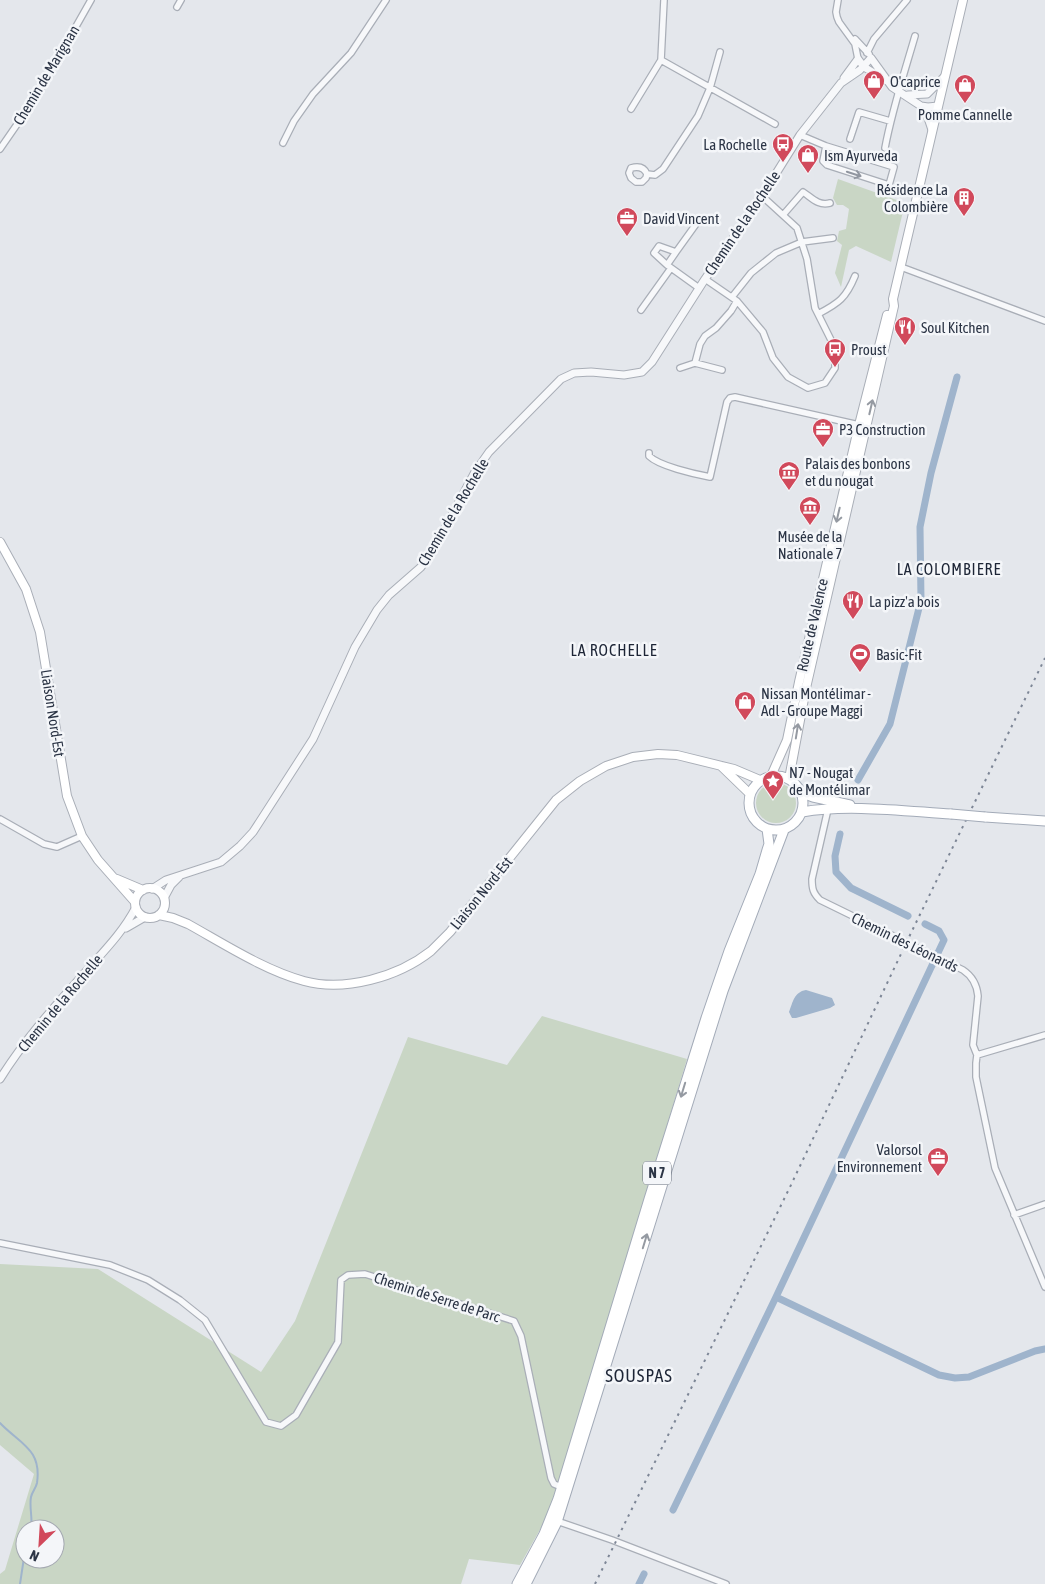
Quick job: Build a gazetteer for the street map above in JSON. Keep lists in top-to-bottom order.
{
  "streets": {
    "main road": ["Route de Valence", "Liaison Nord-Est", "N 7"],
    "street": [
      "Chemin de Marignan",
      "Chemin de la Rochelle",
      "Chemin des Léonards",
      "Chemin de Serre de Parc"
    ]
  },
  "crossings": [
    ["Chemin de la Rochelle", "Liaison Nord-Est"],
    ["Route de Valence", "Liaison Nord-Est"],
    ["Route de Valence", "N 7"],
    ["Liaison Nord-Est", "N 7"],
    ["N 7", "Chemin de Serre de Parc"]
  ],
  "districts": ["LA COLOMBIERE", "LA ROCHELLE", "SOUSPAS"],
  "places": {
    "shop": [
      "O'caprice",
      "Pomme Cannelle",
      "Ism Ayurveda",
      "Nissan Montélimar - Adl - Groupe Maggi"
    ],
    "bus stop": ["La Rochelle", "Proust"],
    "building": ["Résidence La Colombière"],
    "office": ["David Vincent", "P3 Construction", "Valorsol Environnement"],
    "restaurant": ["Soul Kitchen", "La pizz'a bois"],
    "museum": ["Palais des bonbons et du nougat", "Musée de la Nationale 7"],
    "sports": ["Basic-Fit"],
    "place": ["N7 - Nougat de Montélimar"]
  },
  "north": "bottom left"
}
